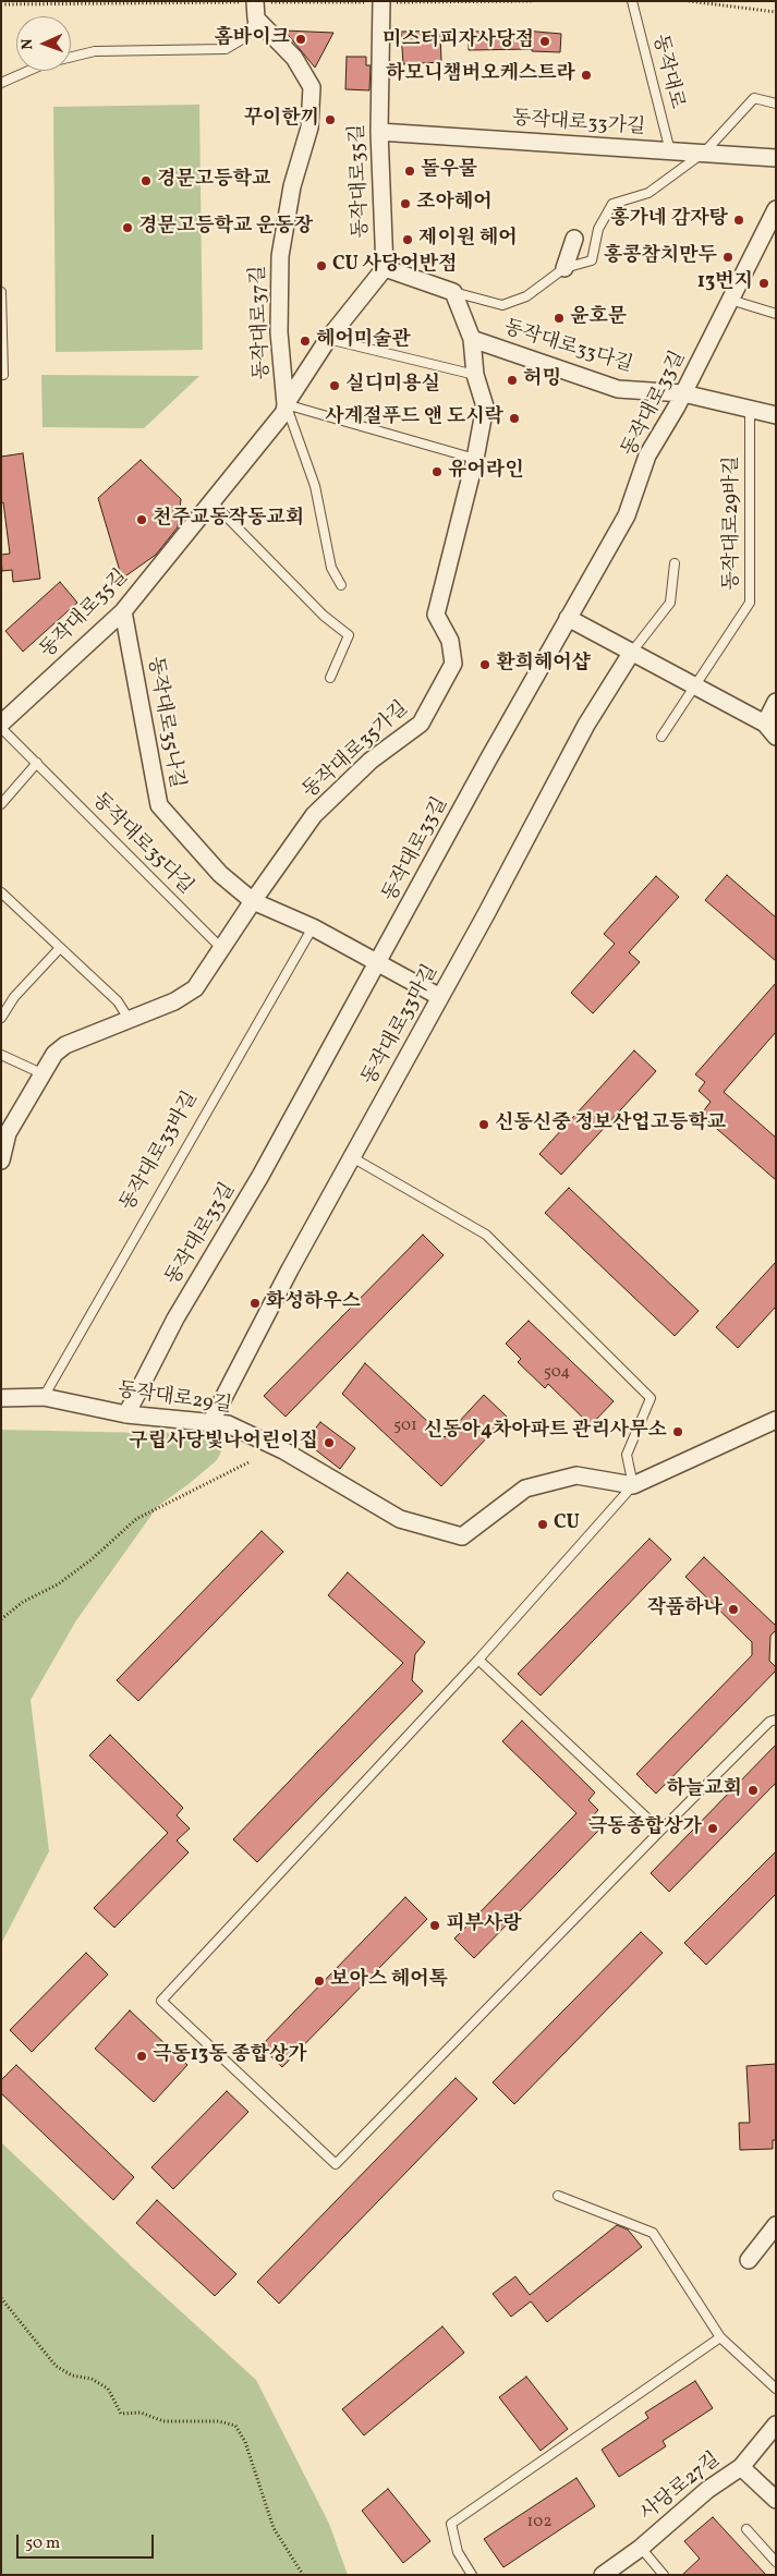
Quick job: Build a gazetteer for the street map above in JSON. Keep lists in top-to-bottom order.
{
  "streets": {
    "street": [
      "동작대로33가길",
      "동작대로35길",
      "동작대로37길",
      "동작대로33다길",
      "동작대로33길",
      "동작대로35나길",
      "동작대로35가길",
      "동작대로33마길",
      "동작대로29길",
      "사당로27길"
    ],
    "lane": [
      "동작대로",
      "동작대로29바길",
      "동작대로35다길",
      "동작대로33바길"
    ]
  },
  "crossings": [
    ["동작대로", "동작대로33가길"],
    ["동작대로33가길", "동작대로35길"],
    ["동작대로35길", "동작대로37길"],
    ["동작대로35길", "동작대로35나길"],
    ["동작대로35길", "동작대로35다길"],
    ["동작대로33다길", "동작대로33길"],
    ["동작대로33다길", "동작대로29바길"],
    ["동작대로33다길", "동작대로35가길"],
    ["동작대로33길", "동작대로29길"],
    ["동작대로35나길", "동작대로35가길"],
    ["동작대로35가길", "동작대로35다길"],
    ["동작대로33마길", "동작대로29길"],
    ["동작대로33바길", "동작대로29길"]
  ],
  "places": [
    "홈바이크",
    "미스터피자사당점",
    "하모니챔버오케스트라",
    "꾸이한끼",
    "돌우물",
    "경문고등학교",
    "조아헤어",
    "홍가네 감자탕",
    "경문고등학교 운동장",
    "제이원 헤어",
    "홍콩참치만두",
    "CU 사당어반점",
    "13번지",
    "윤호문",
    "헤어미술관",
    "허밍",
    "실디미용실",
    "사계절푸드 앤 도시락",
    "유어라인",
    "천주교동작동교회",
    "환희헤어샵",
    "신동신중 정보산업고등학교",
    "화성하우스",
    "신동아4차아파트 관리사무소",
    "구립사당빛나어린이집",
    "CU",
    "작품하나",
    "하늘교회",
    "극동종합상가",
    "피부사랑",
    "보아스 헤어톡",
    "극동13동 종합상가"
  ],
  "house_numbers": ["504", "501", "102"],
  "scale_bar": "50 m",
  "north": "left"
}
